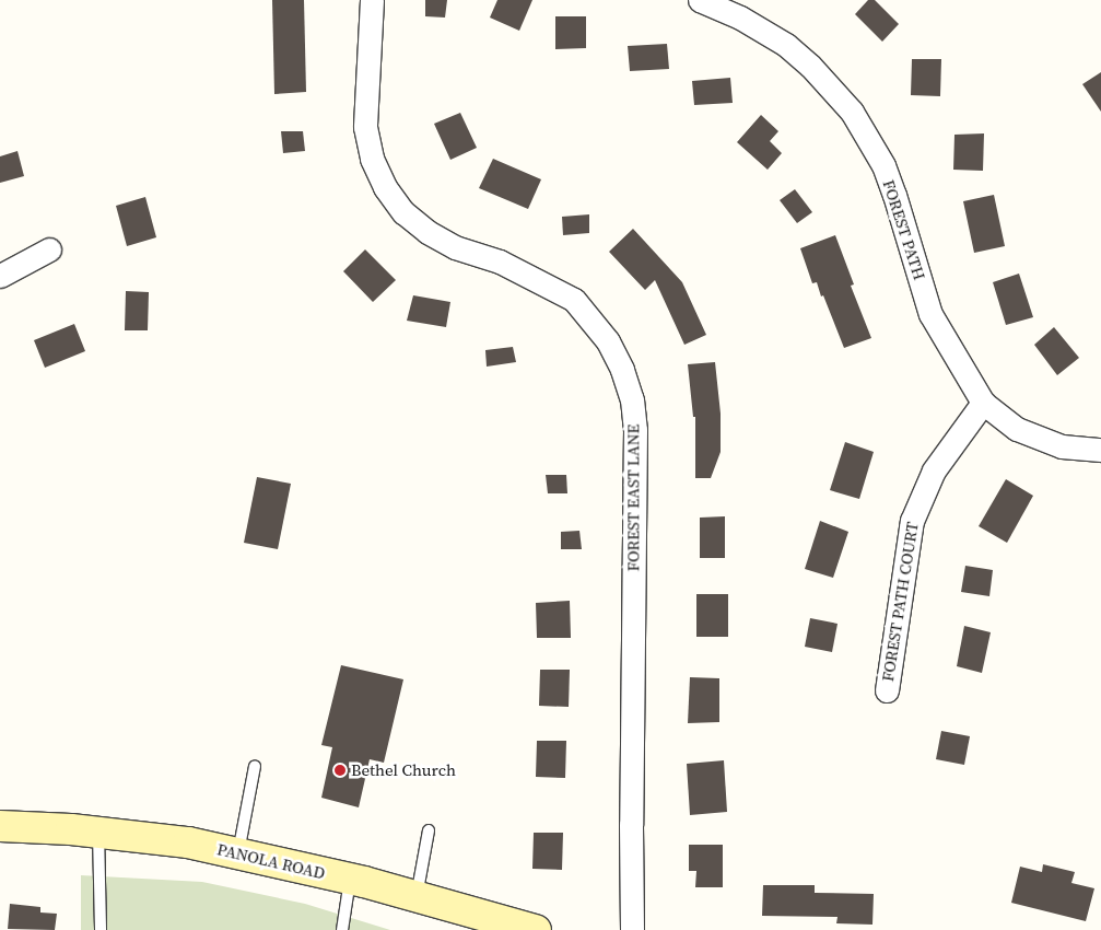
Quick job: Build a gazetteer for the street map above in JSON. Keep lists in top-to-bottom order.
{
  "streets": {
    "main road": ["PANOLA ROAD"],
    "street": ["FOREST PATH", "FOREST EAST LANE", "FOREST PATH COURT"]
  },
  "crossings": [
    ["FOREST PATH", "FOREST PATH COURT"]
  ],
  "places": ["Bethel Church"]
}
